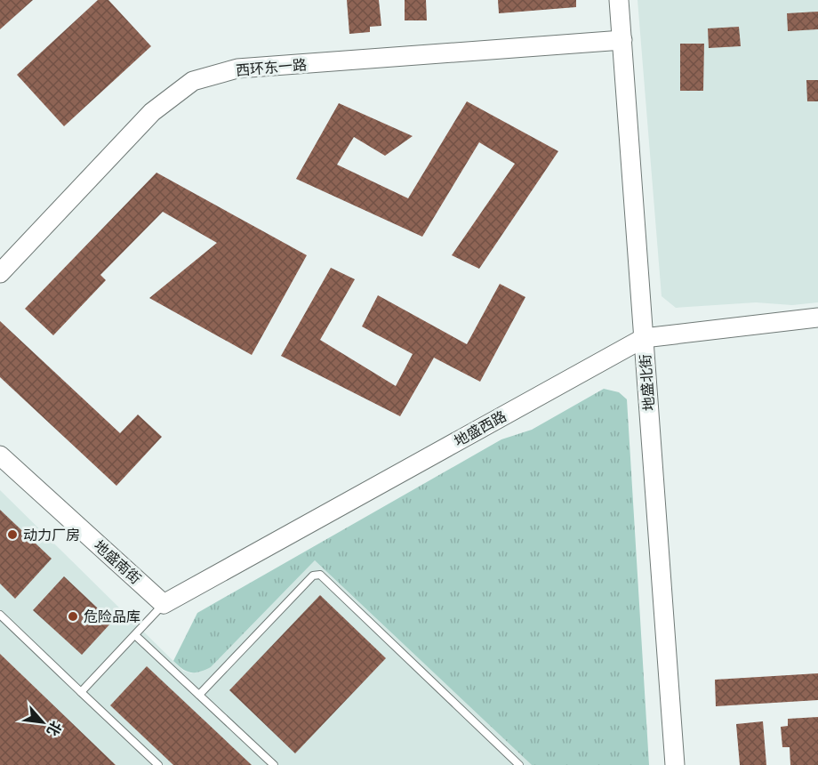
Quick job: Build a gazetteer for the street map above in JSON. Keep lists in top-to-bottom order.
{
  "streets": {
    "street": [
      "西环东一路",
      "地盛北街",
      "地盛西路",
      "地盛南街"
    ]
  },
  "crossings": [
    ["西环东一路", "地盛北街"],
    ["地盛北街", "地盛西路"],
    ["地盛西路", "地盛南街"]
  ],
  "places": ["动力厂房", "危险品库"],
  "north": "bottom right"
}
